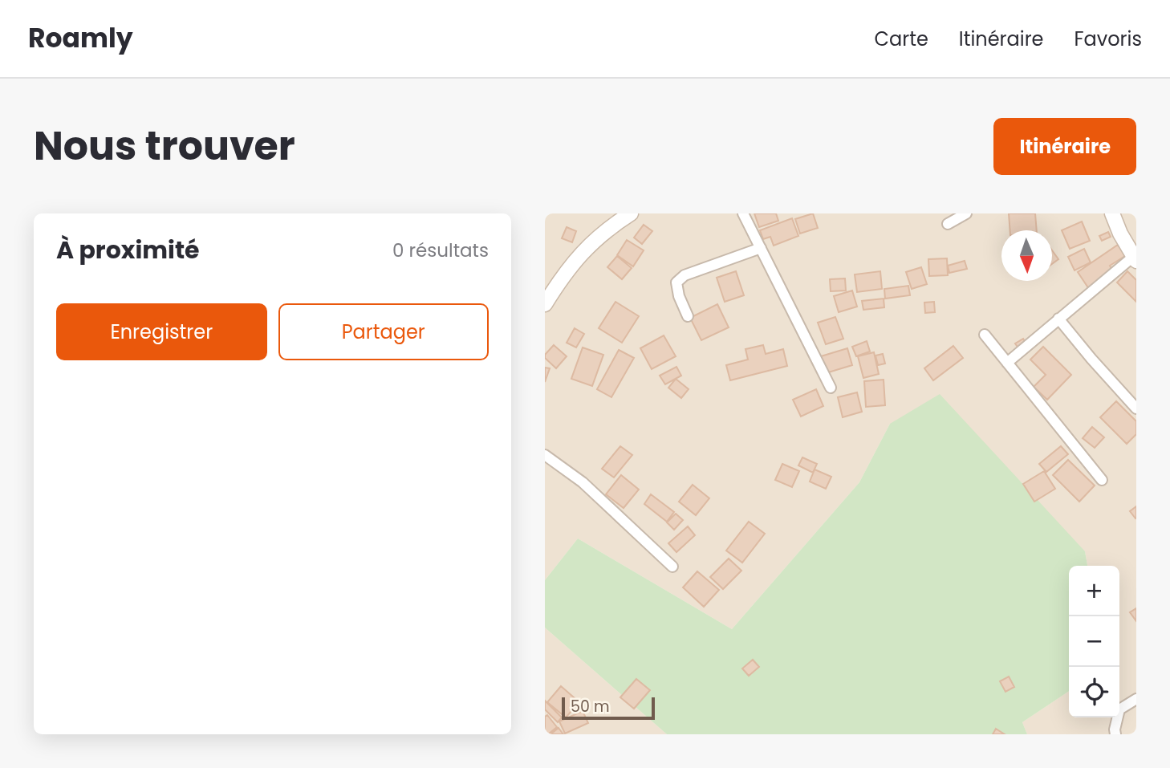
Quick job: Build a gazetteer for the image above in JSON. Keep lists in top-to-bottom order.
{
  "scale_bar": "50 m",
  "north": "bottom",
  "page": {
    "header": "Roamly",
    "nav": ["Carte", "Itinéraire", "Favoris"],
    "title": "Nous trouver",
    "buttons": [
      "Itinéraire",
      ["Enregistrer", "Partager"]
    ],
    "heading": ["À proximité", "0 résultats"],
    "map_buttons": ["+", "−"],
    "scale": "50 m"
  }
}
